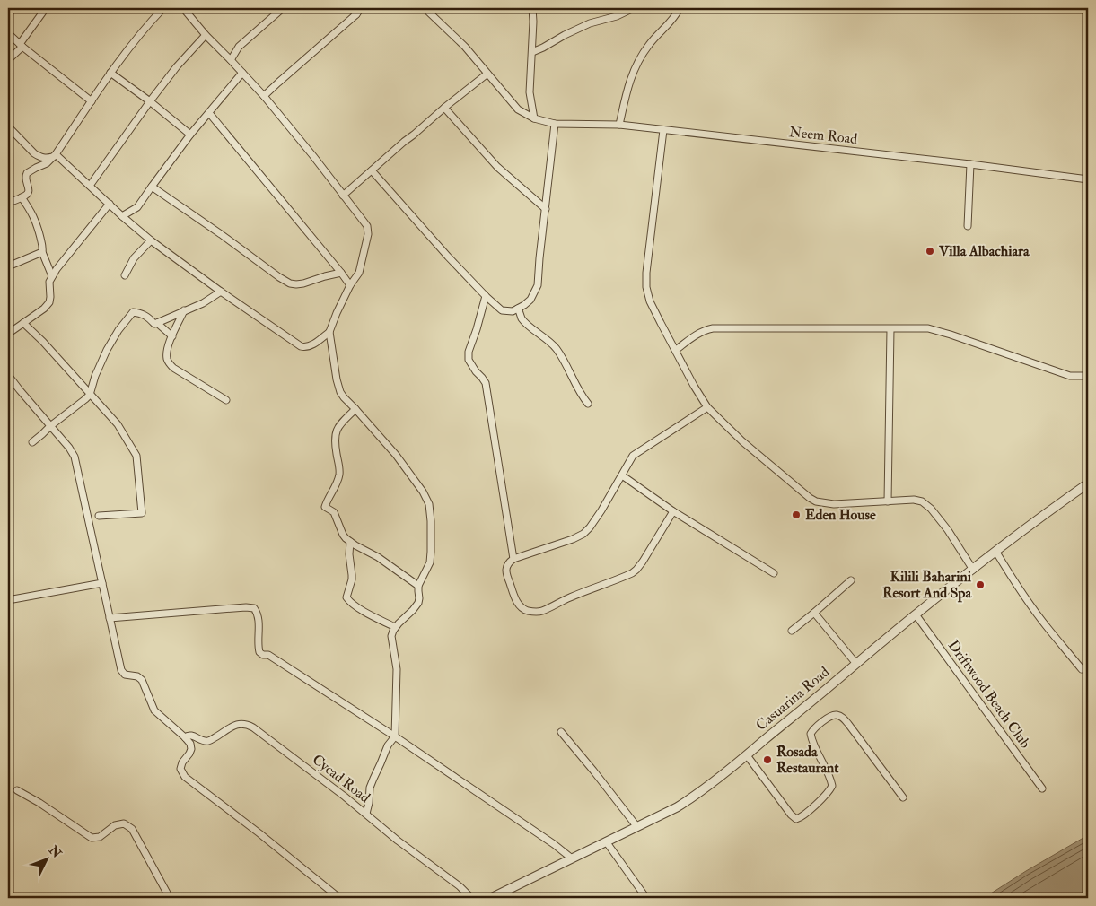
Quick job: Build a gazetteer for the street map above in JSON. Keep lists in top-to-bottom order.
{
  "streets": {
    "street": [
      "Neem Road",
      "Driftwood Beach Club",
      "Casuarina Road",
      "Cycad Road"
    ]
  },
  "crossings": [
    ["Driftwood Beach Club", "Casuarina Road"]
  ],
  "places": [
    "Villa Albachiara",
    "Eden House",
    "Kilili Baharini Resort And Spa",
    "Rosada Restaurant"
  ],
  "north": "top right"
}
